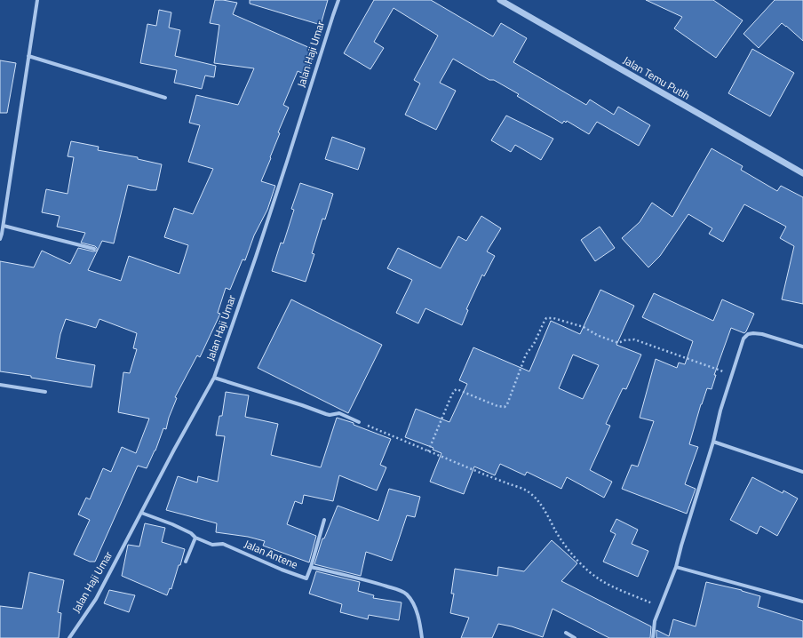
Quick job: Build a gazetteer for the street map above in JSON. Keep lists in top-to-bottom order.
{
  "streets": {
    "street": ["Jalan Haji Umar", "Jalan Temu Putih", "Jalan Antene"]
  },
  "crossings": [
    ["Jalan Haji Umar", "Jalan Antene"]
  ]
}
